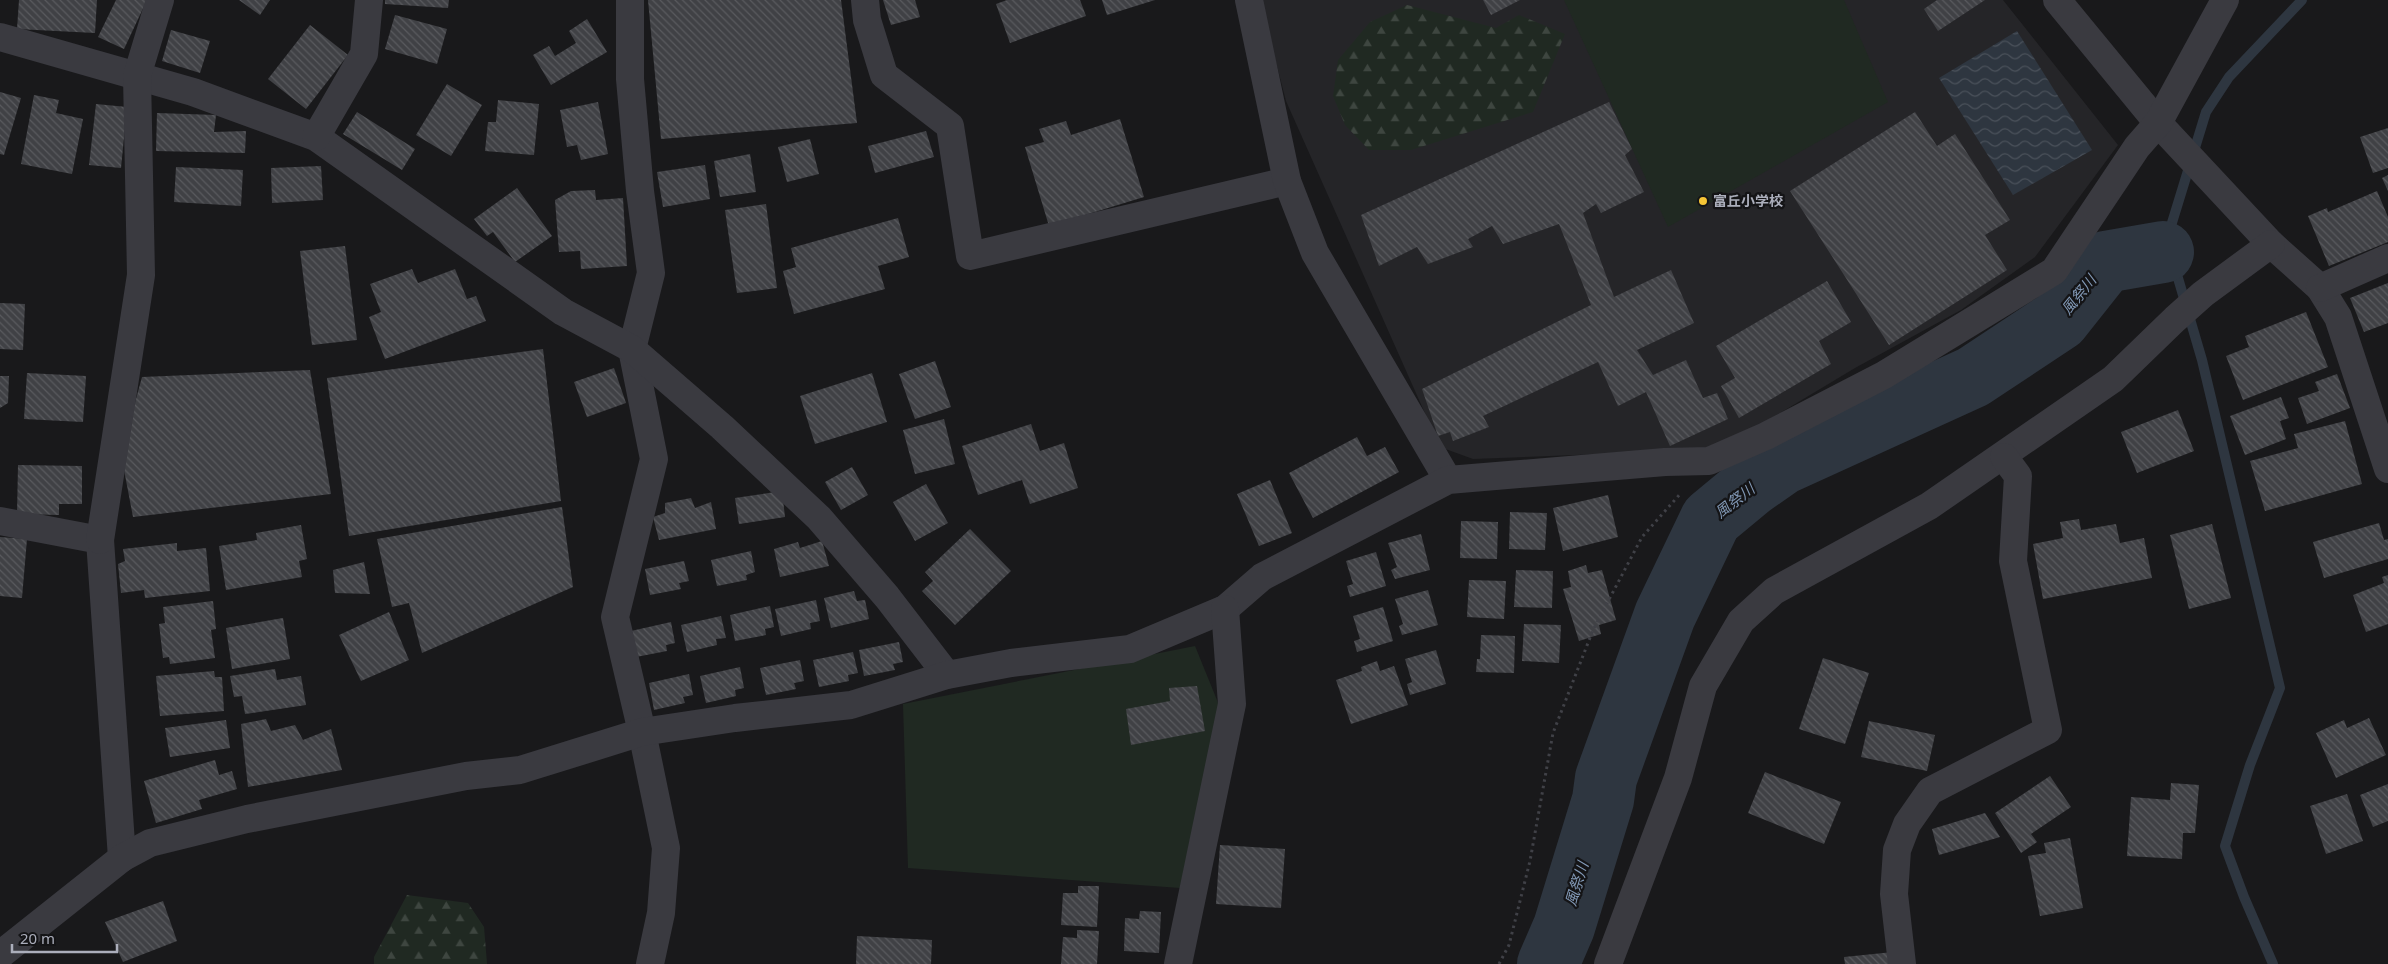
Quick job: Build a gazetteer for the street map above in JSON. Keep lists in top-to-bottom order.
{
  "water": ["風祭川"],
  "places": ["富丘小学校"],
  "scale_bar": "20 m"
}
